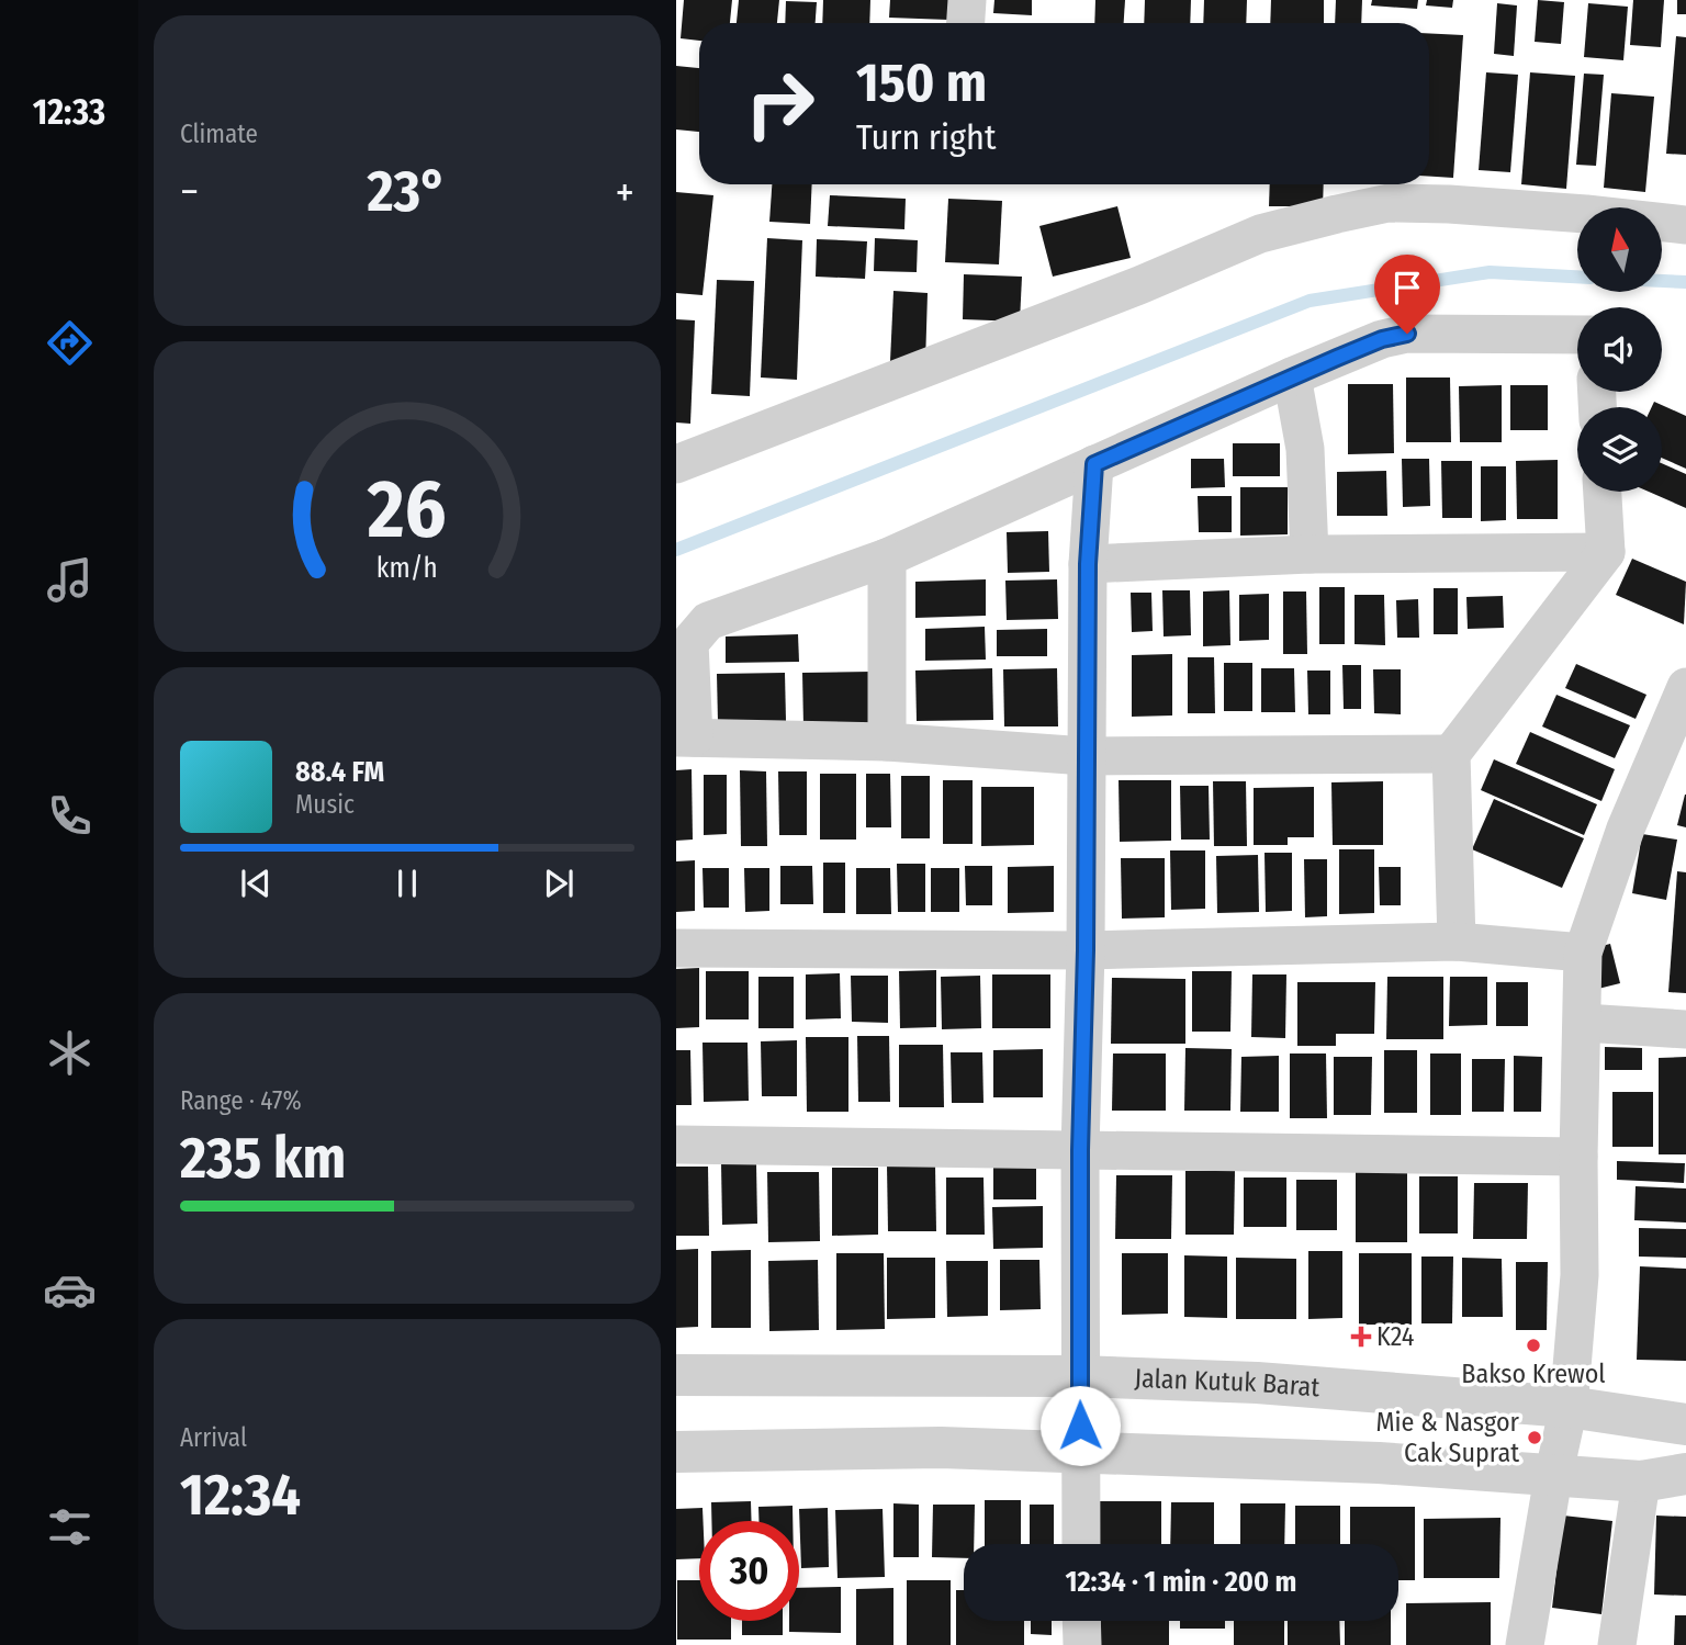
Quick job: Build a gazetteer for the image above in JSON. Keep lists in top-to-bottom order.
{
  "streets": {
    "street": ["Jalan Kutuk Barat"]
  },
  "places": {
    "health": ["K24"],
    "other": ["Bakso Krewol", "Mie & Nasgor Cak Suprat"]
  },
  "north": "top",
  "page": {
    "tabs": "12:33",
    "tile": [
      "Climate",
      ["Range · 47%", "235 km"],
      ["Arrival", "12:34"]
    ],
    "turn": ["150 m", "Turn right"],
    "heat": ["−", "23°", "+"],
    "song": ["88.4 FM", "Music"],
    "limit": "30",
    "trip": "12:34 · 1 min · 200 m",
    "gauge": ["26", "km/h"]
  }
}
